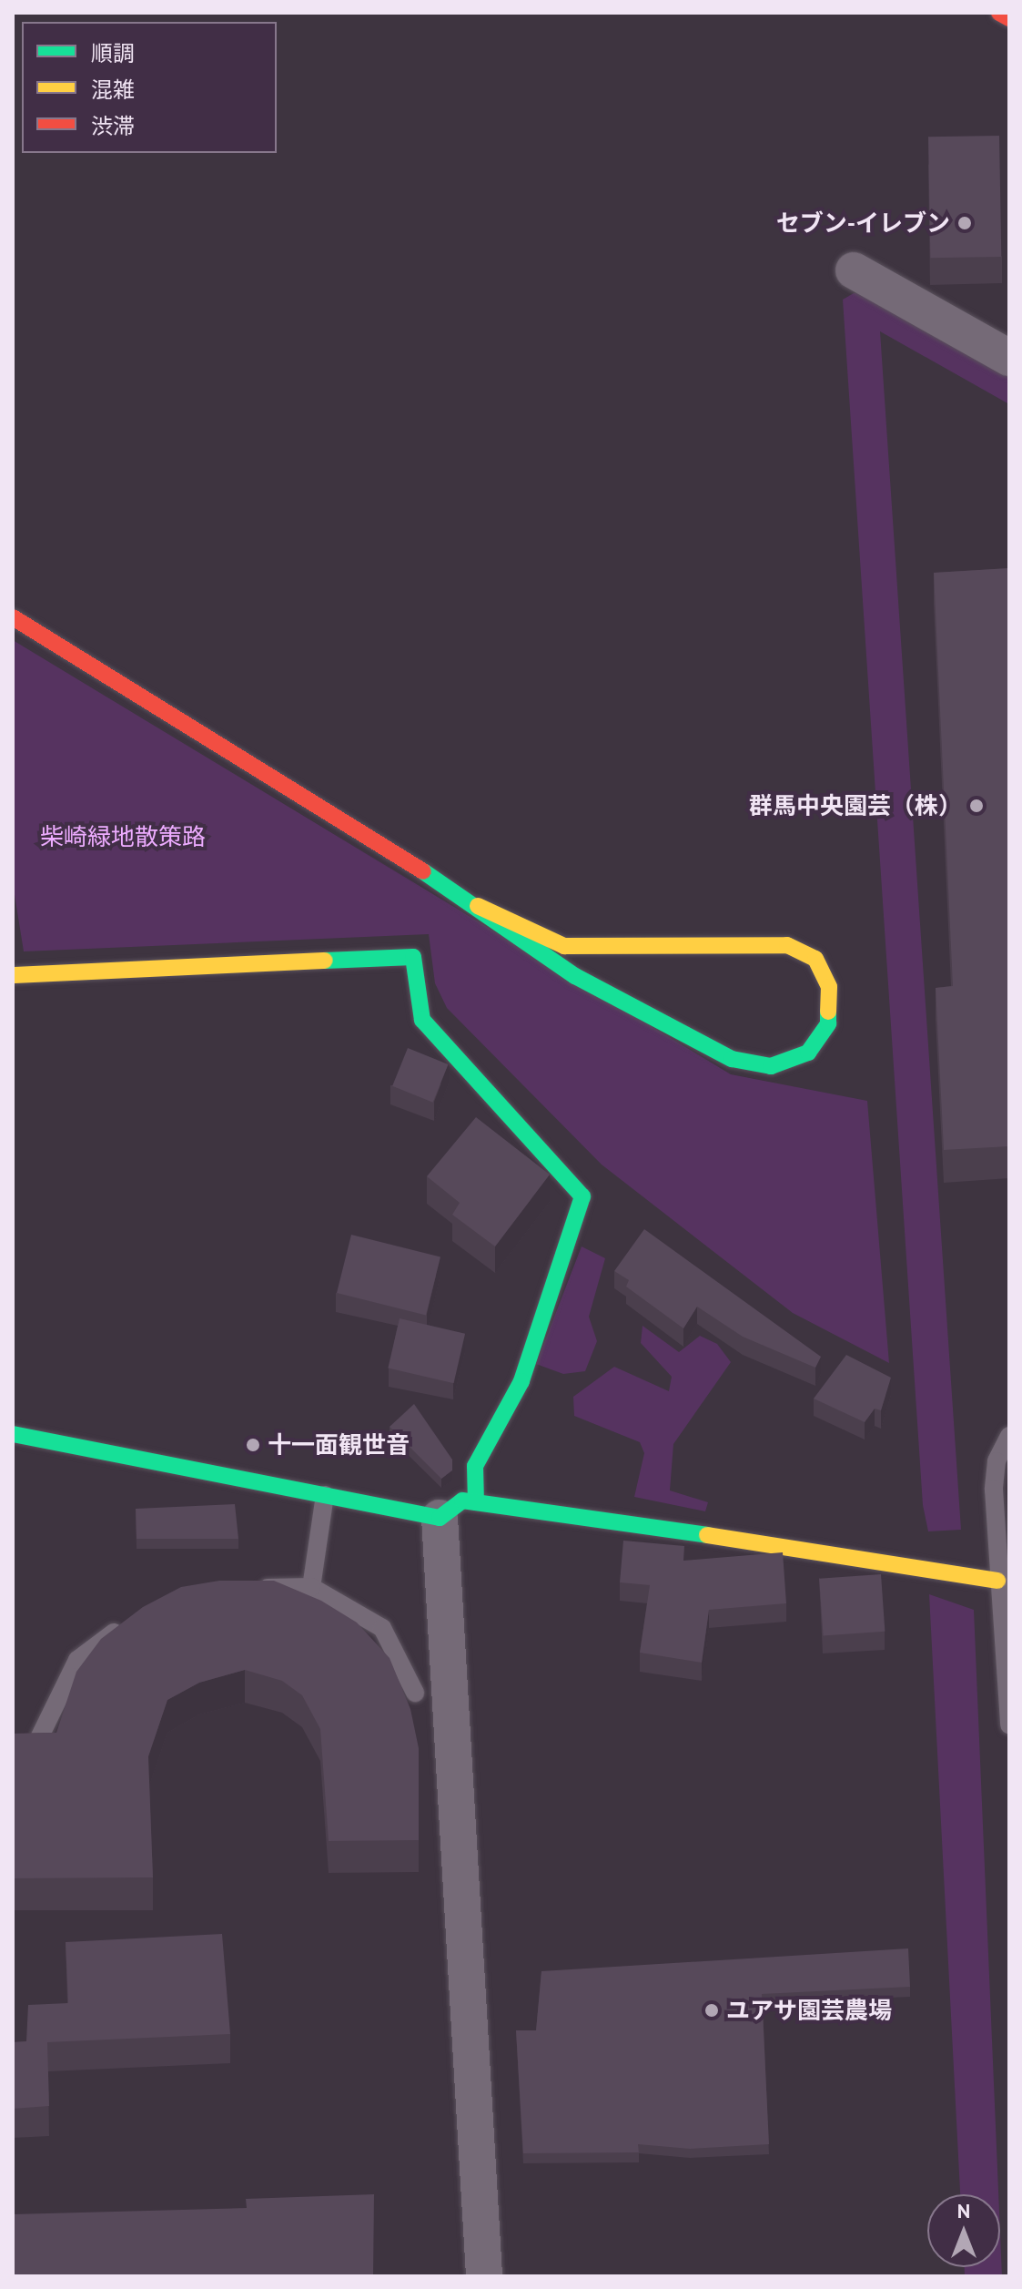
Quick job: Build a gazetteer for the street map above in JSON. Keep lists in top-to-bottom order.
{
  "parks": ["柴崎緑地散策路"],
  "places": [
    "セブン-イレブン",
    "群馬中央園芸（株）",
    "十一面観世音",
    "ユアサ園芸農場"
  ],
  "legend": ["順調", "混雑", "渋滞"],
  "north": "top"
}
